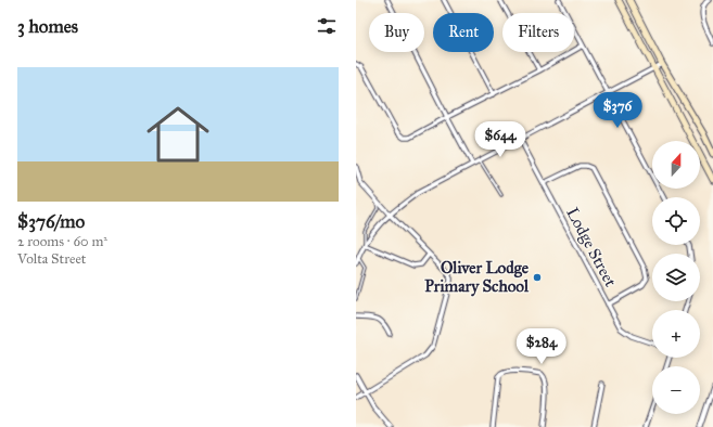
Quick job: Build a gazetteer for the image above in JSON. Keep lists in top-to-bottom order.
{
  "streets": {
    "street": ["Lodge Street"]
  },
  "places": ["Oliver Lodge Primary School"],
  "north": "top",
  "page": {
    "heading": "3 homes",
    "chip": ["Buy", "Rent", "Filters"],
    "list": [
      {
        "name": "$376/mo",
        "note": "2 rooms · 60 m² · Volta Street"
      }
    ],
    "price": ["$376", "$644", "$284"],
    "map_buttons": ["+", "−"]
  }
}
